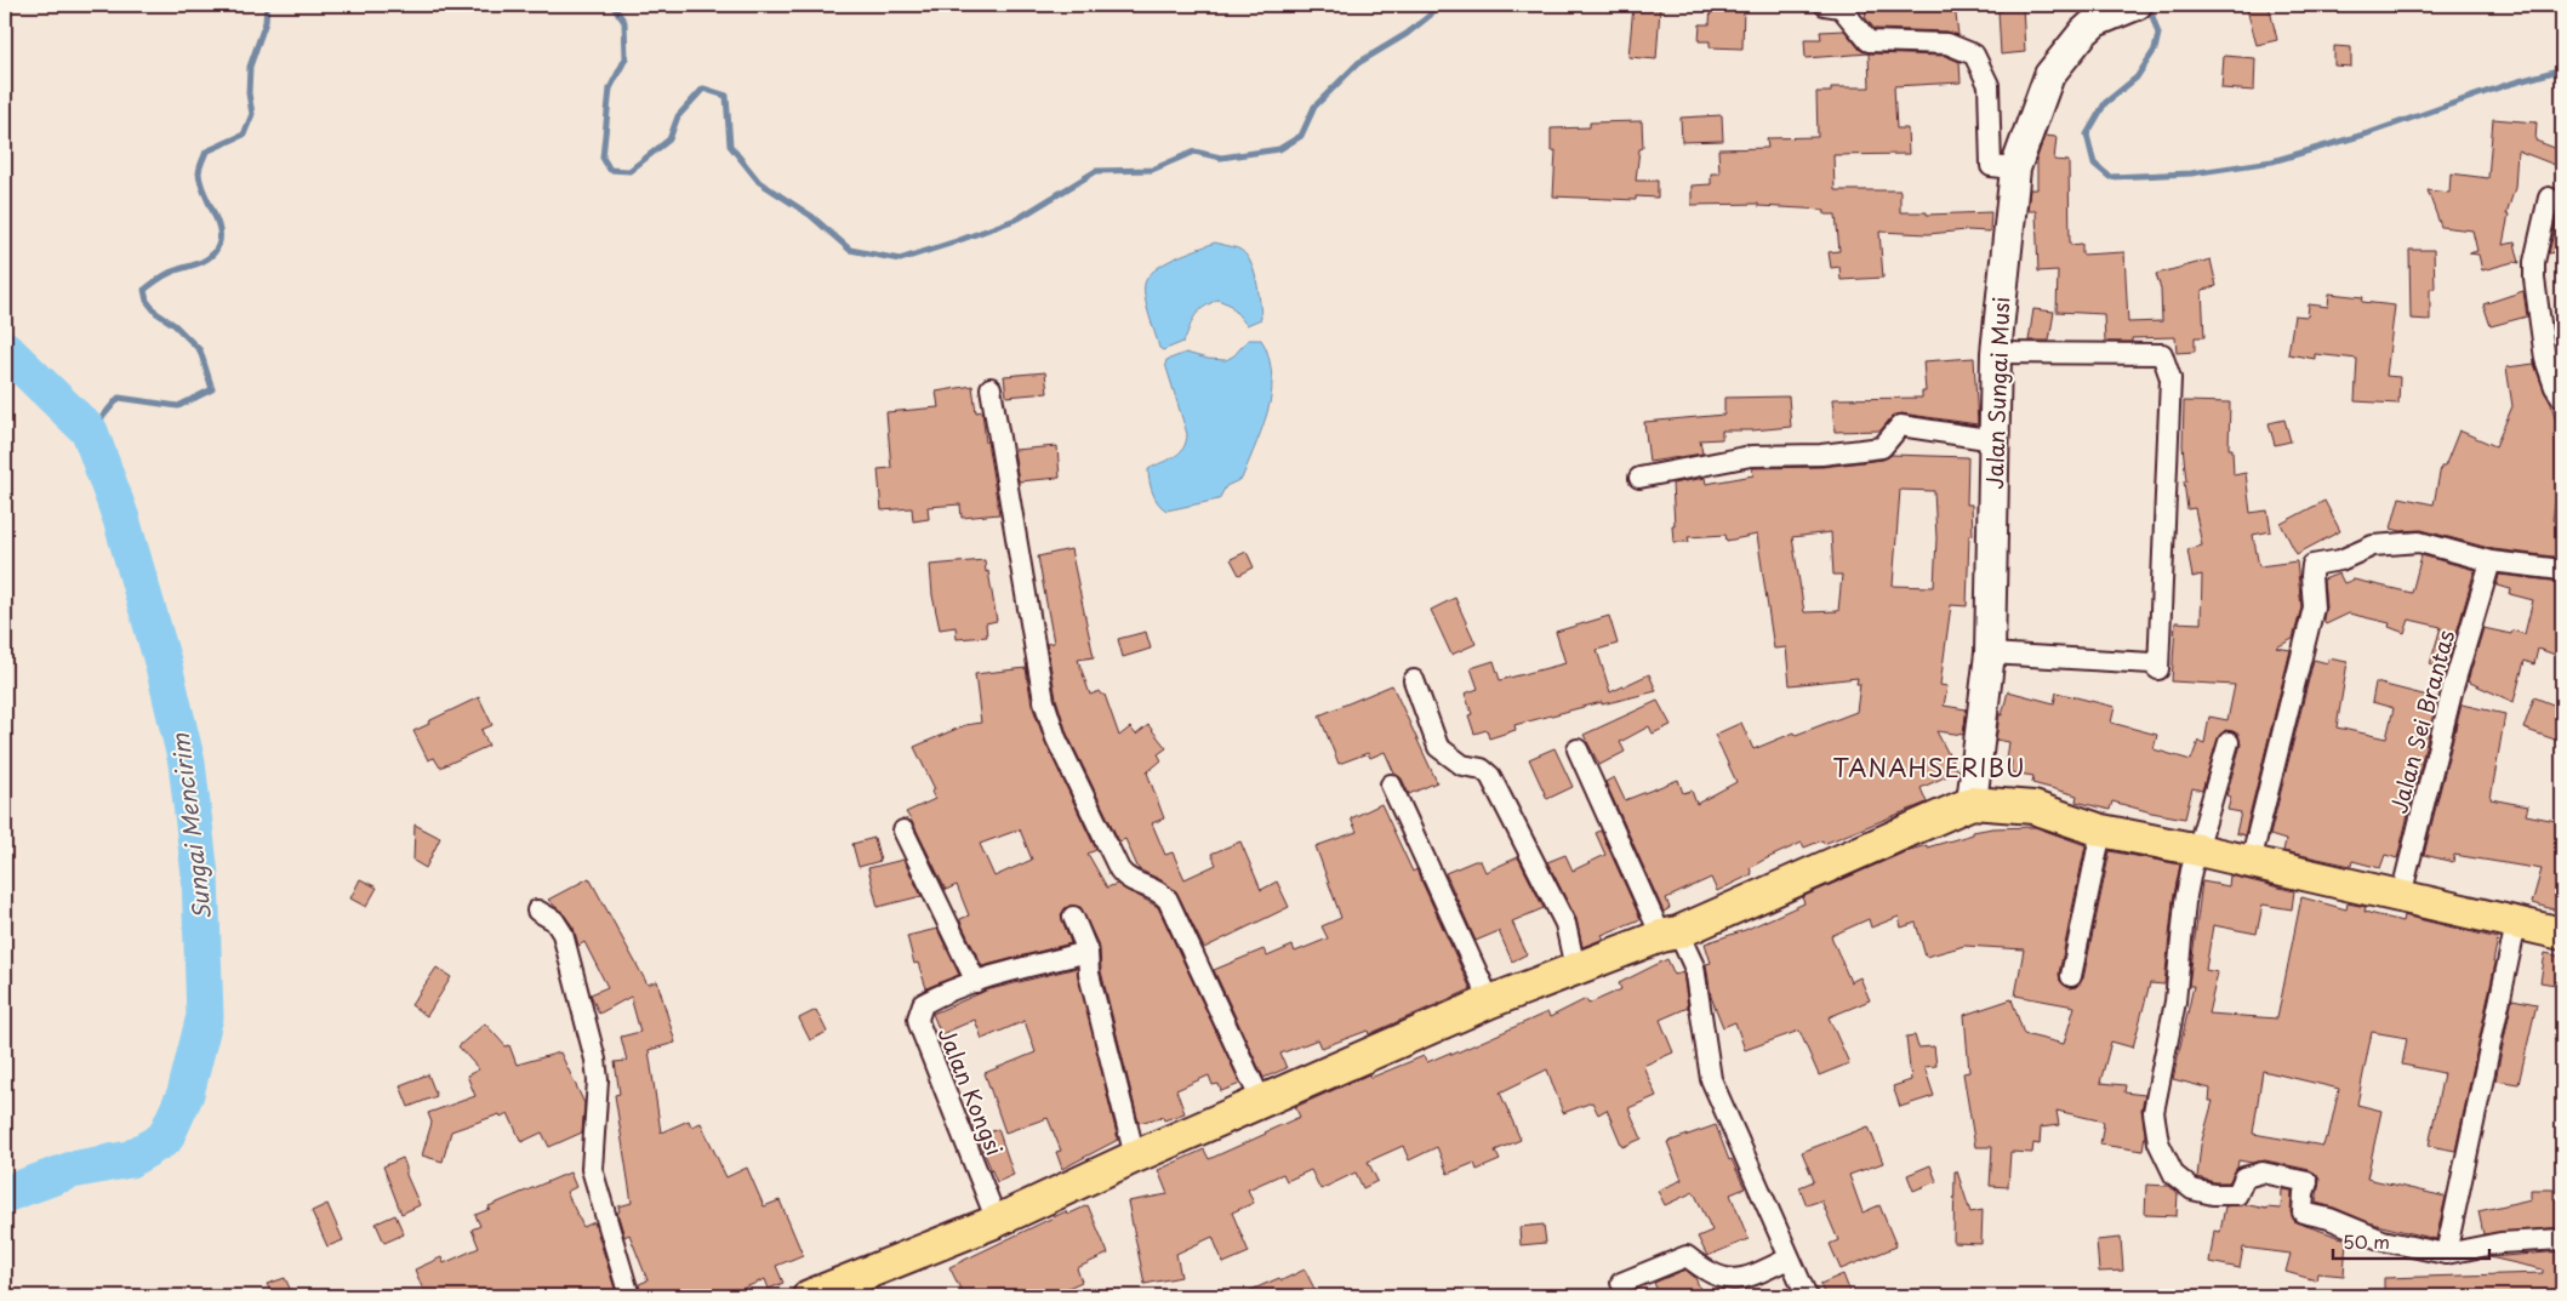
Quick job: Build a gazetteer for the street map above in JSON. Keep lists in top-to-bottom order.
{
  "streets": {
    "main road": ["Jalan Sungai Musi"],
    "street": ["Jalan Sei Brantas", "Jalan Kongsi"]
  },
  "districts": ["TANAHSERIBU"],
  "water": ["Sungai Mencirim"],
  "scale_bar": "50 m"
}
